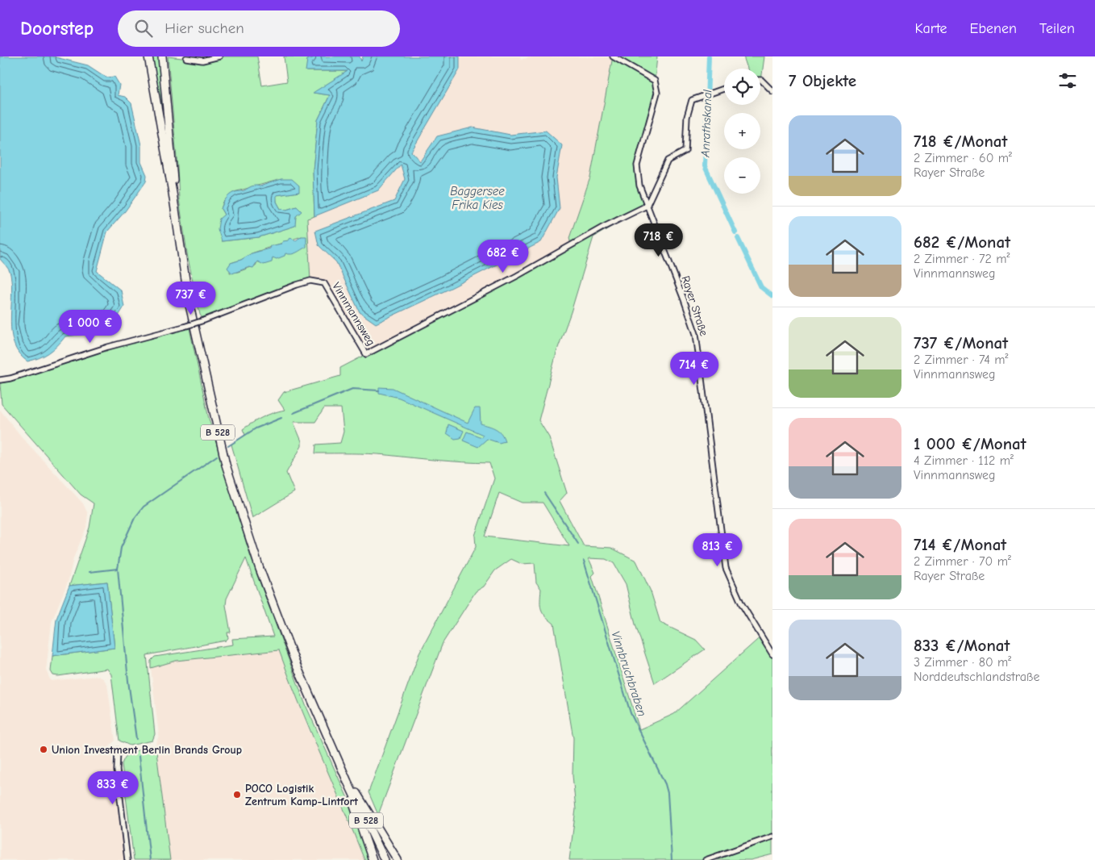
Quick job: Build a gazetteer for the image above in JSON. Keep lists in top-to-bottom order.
{
  "streets": {
    "highway": ["B 528"],
    "street": ["Rayer Straße", "Vinnmannsweg"]
  },
  "crossings": [
    ["Rayer Straße", "Vinnmannsweg"]
  ],
  "water": ["Anrathskanal", "Baggersee Frika Kies", "Vinnbruchbraben"],
  "places": ["Union Investment Berlin Brands Group", "POCO Logistik Zentrum Kamp-Lintfort"],
  "page": {
    "header": "Doorstep",
    "search": "Hier suchen",
    "nav": ["Karte", "Ebenen", "Teilen"],
    "heading": "7 Objekte",
    "map_buttons": ["+", "−"],
    "list": [
      {
        "name": "718 €/Monat",
        "note": "2 Zimmer · 60 m² · Rayer Straße"
      },
      {
        "name": "682 €/Monat",
        "note": "2 Zimmer · 72 m² · Vinnmannsweg"
      },
      {
        "name": "737 €/Monat",
        "note": "2 Zimmer · 74 m² · Vinnmannsweg"
      },
      {
        "name": "1 000 €/Monat",
        "note": "4 Zimmer · 112 m² · Vinnmannsweg"
      },
      {
        "name": "714 €/Monat",
        "note": "2 Zimmer · 70 m² · Rayer Straße"
      },
      {
        "name": "833 €/Monat",
        "note": "3 Zimmer · 80 m² · Norddeutschlandstraße"
      }
    ],
    "price": [
      "718 €",
      "682 €",
      "737 €",
      "1 000 €",
      "714 €",
      "813 €",
      "833 €"
    ]
  }
}
